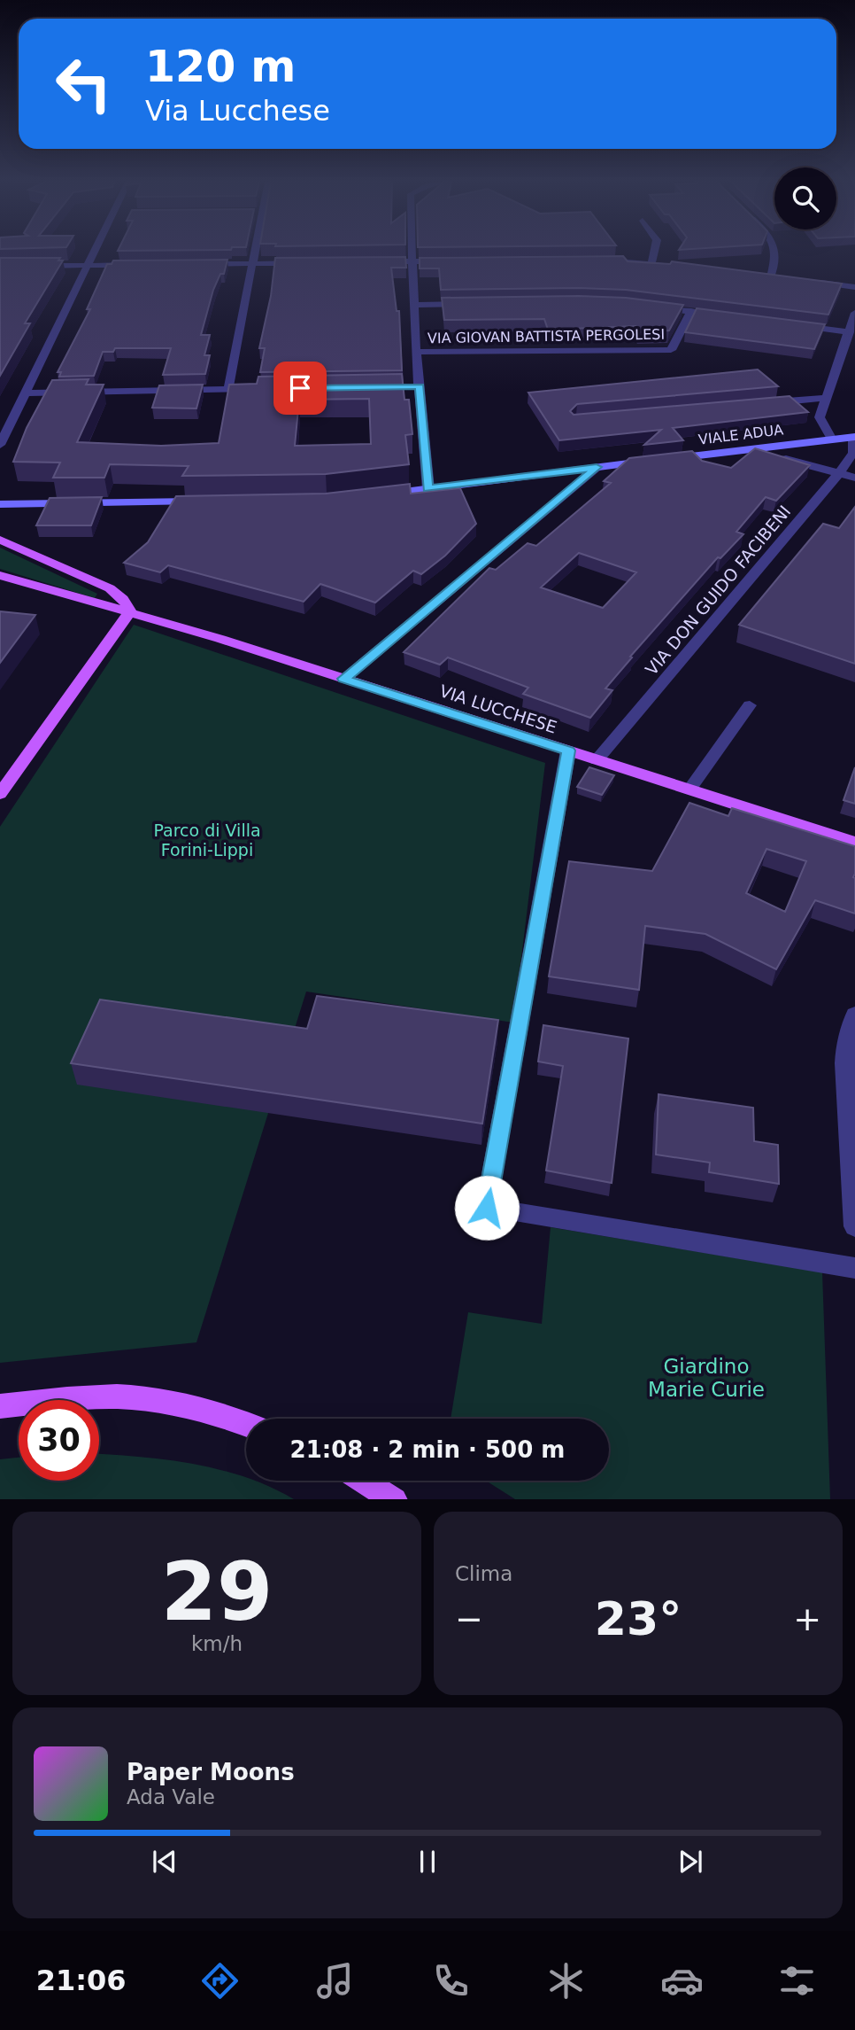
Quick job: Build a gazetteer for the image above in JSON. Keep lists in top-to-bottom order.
{
  "streets": {
    "main road": ["VIALE ADUA", "VIA LUCCHESE"],
    "street": ["VIA GIOVAN BATTISTA PERGOLESI", "VIA DON GUIDO FACIBENI"]
  },
  "crossings": [
    ["VIALE ADUA", "VIA DON GUIDO FACIBENI"],
    ["VIA DON GUIDO FACIBENI", "VIA LUCCHESE"]
  ],
  "parks": ["Parco di Villa Forini-Lippi", "Giardino Marie Curie"],
  "page": {
    "turn": ["120 m", "Via Lucchese"],
    "limit": "30",
    "trip": "21:08 · 2 min · 500 m",
    "tile": [
      ["29", "km/h"],
      "Clima"
    ],
    "heat": ["−", "23°", "+"],
    "song": ["Paper Moons", "Ada Vale"],
    "tabs": "21:06"
  }
}
